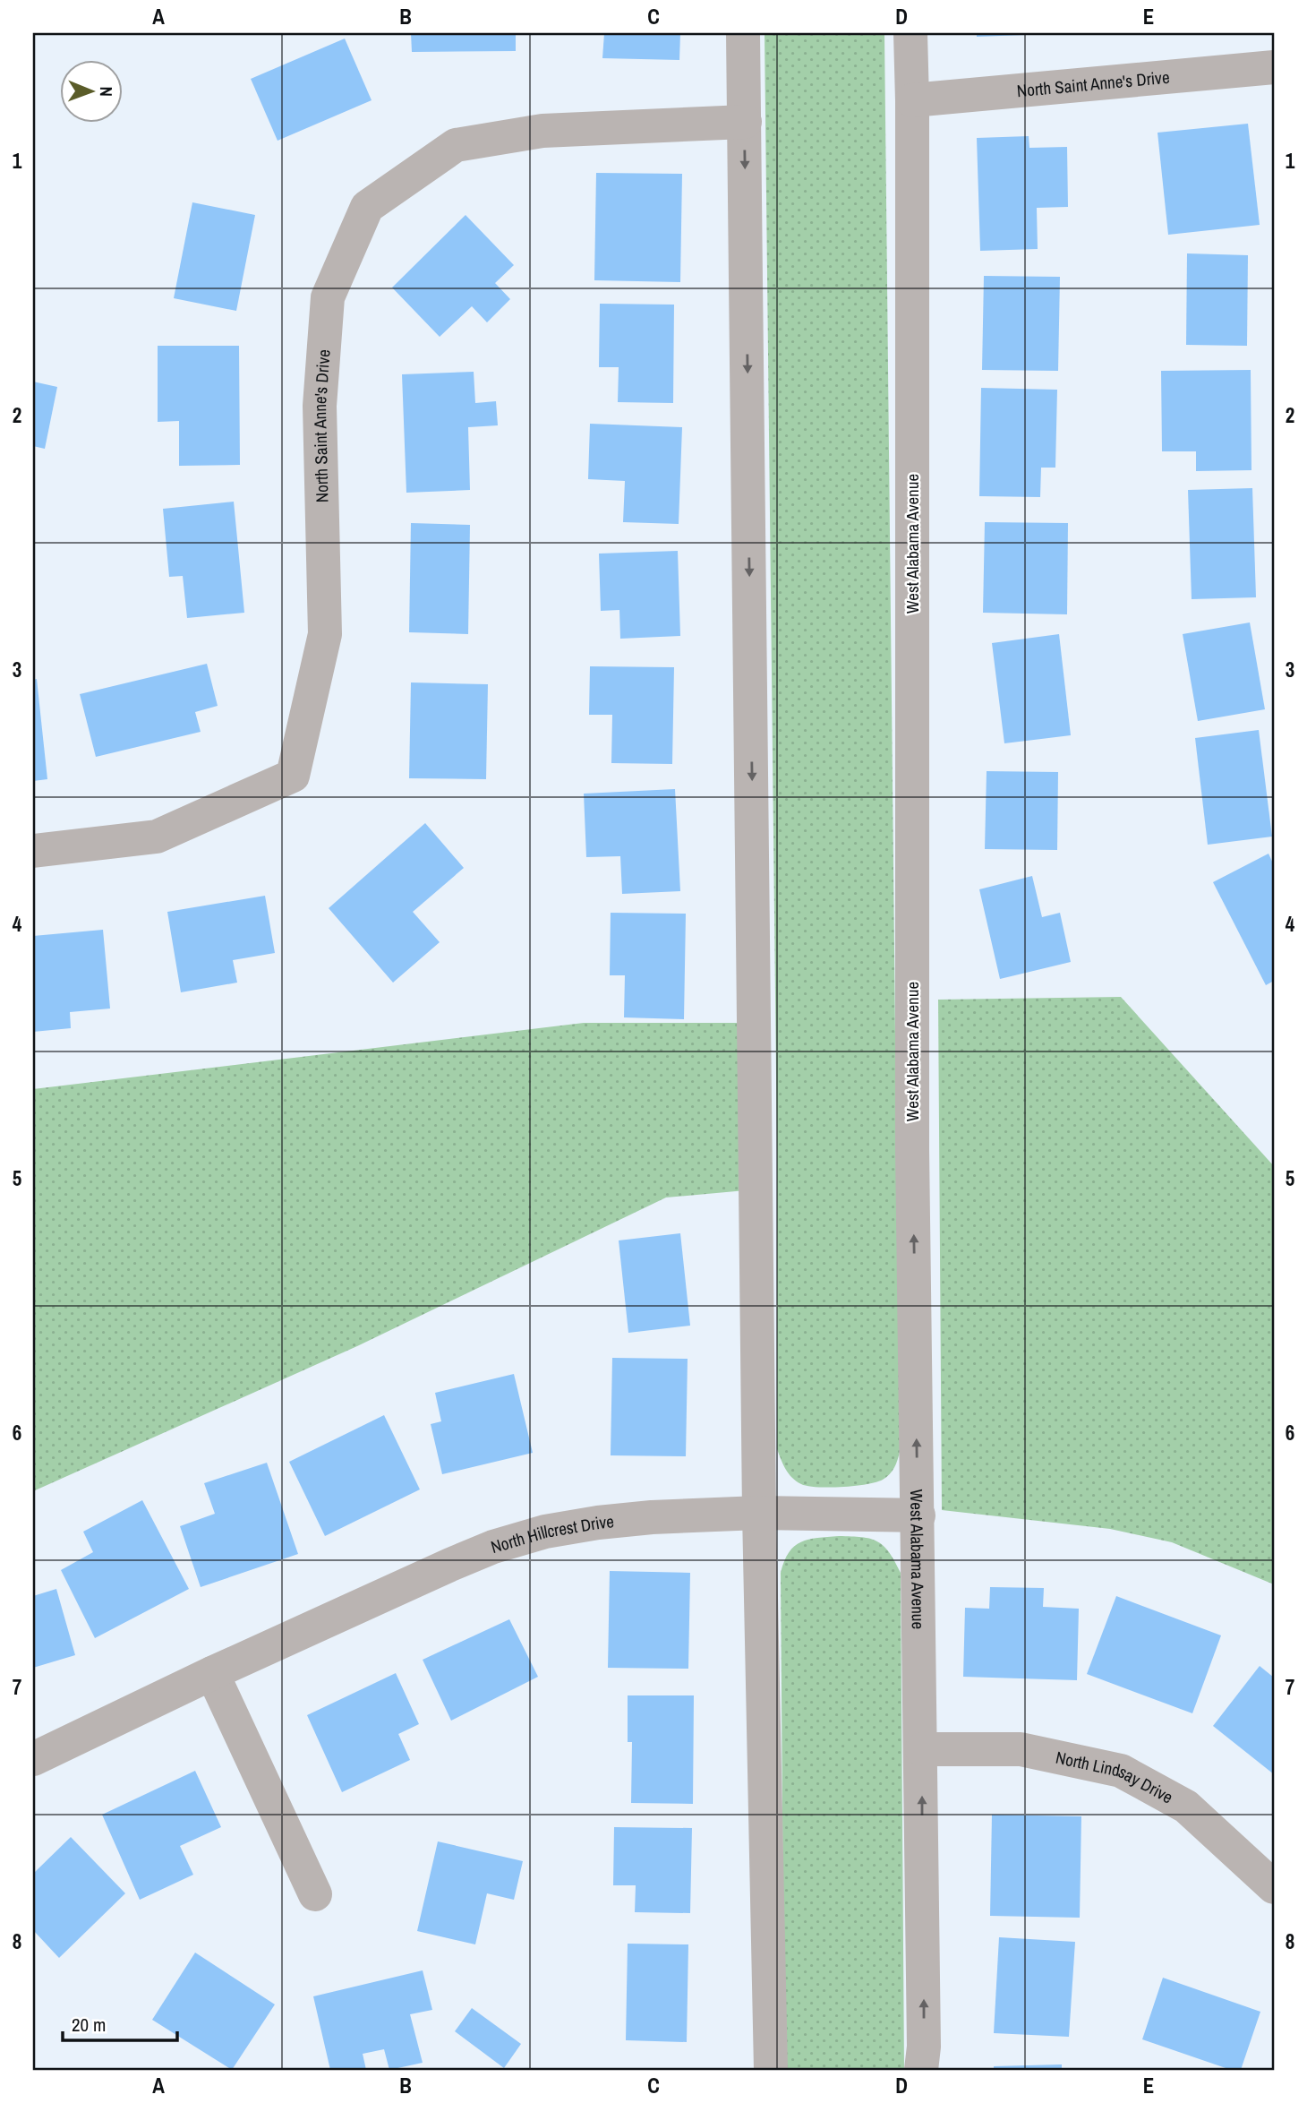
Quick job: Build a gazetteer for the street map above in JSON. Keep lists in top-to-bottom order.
{
  "streets": {
    "street": [
      "North Saint Anne's Drive",
      "West Alabama Avenue",
      "North Hillcrest Drive",
      "North Lindsay Drive"
    ]
  },
  "crossings": [
    ["North Saint Anne's Drive", "West Alabama Avenue"],
    ["West Alabama Avenue", "North Hillcrest Drive"],
    ["West Alabama Avenue", "North Lindsay Drive"]
  ],
  "scale_bar": "20 m",
  "north": "right",
  "grid": {
    "columns": [
      "A",
      "B",
      "C",
      "D",
      "E"
    ],
    "rows": [
      "1",
      "2",
      "3",
      "4",
      "5",
      "6",
      "7",
      "8"
    ]
  }
}
